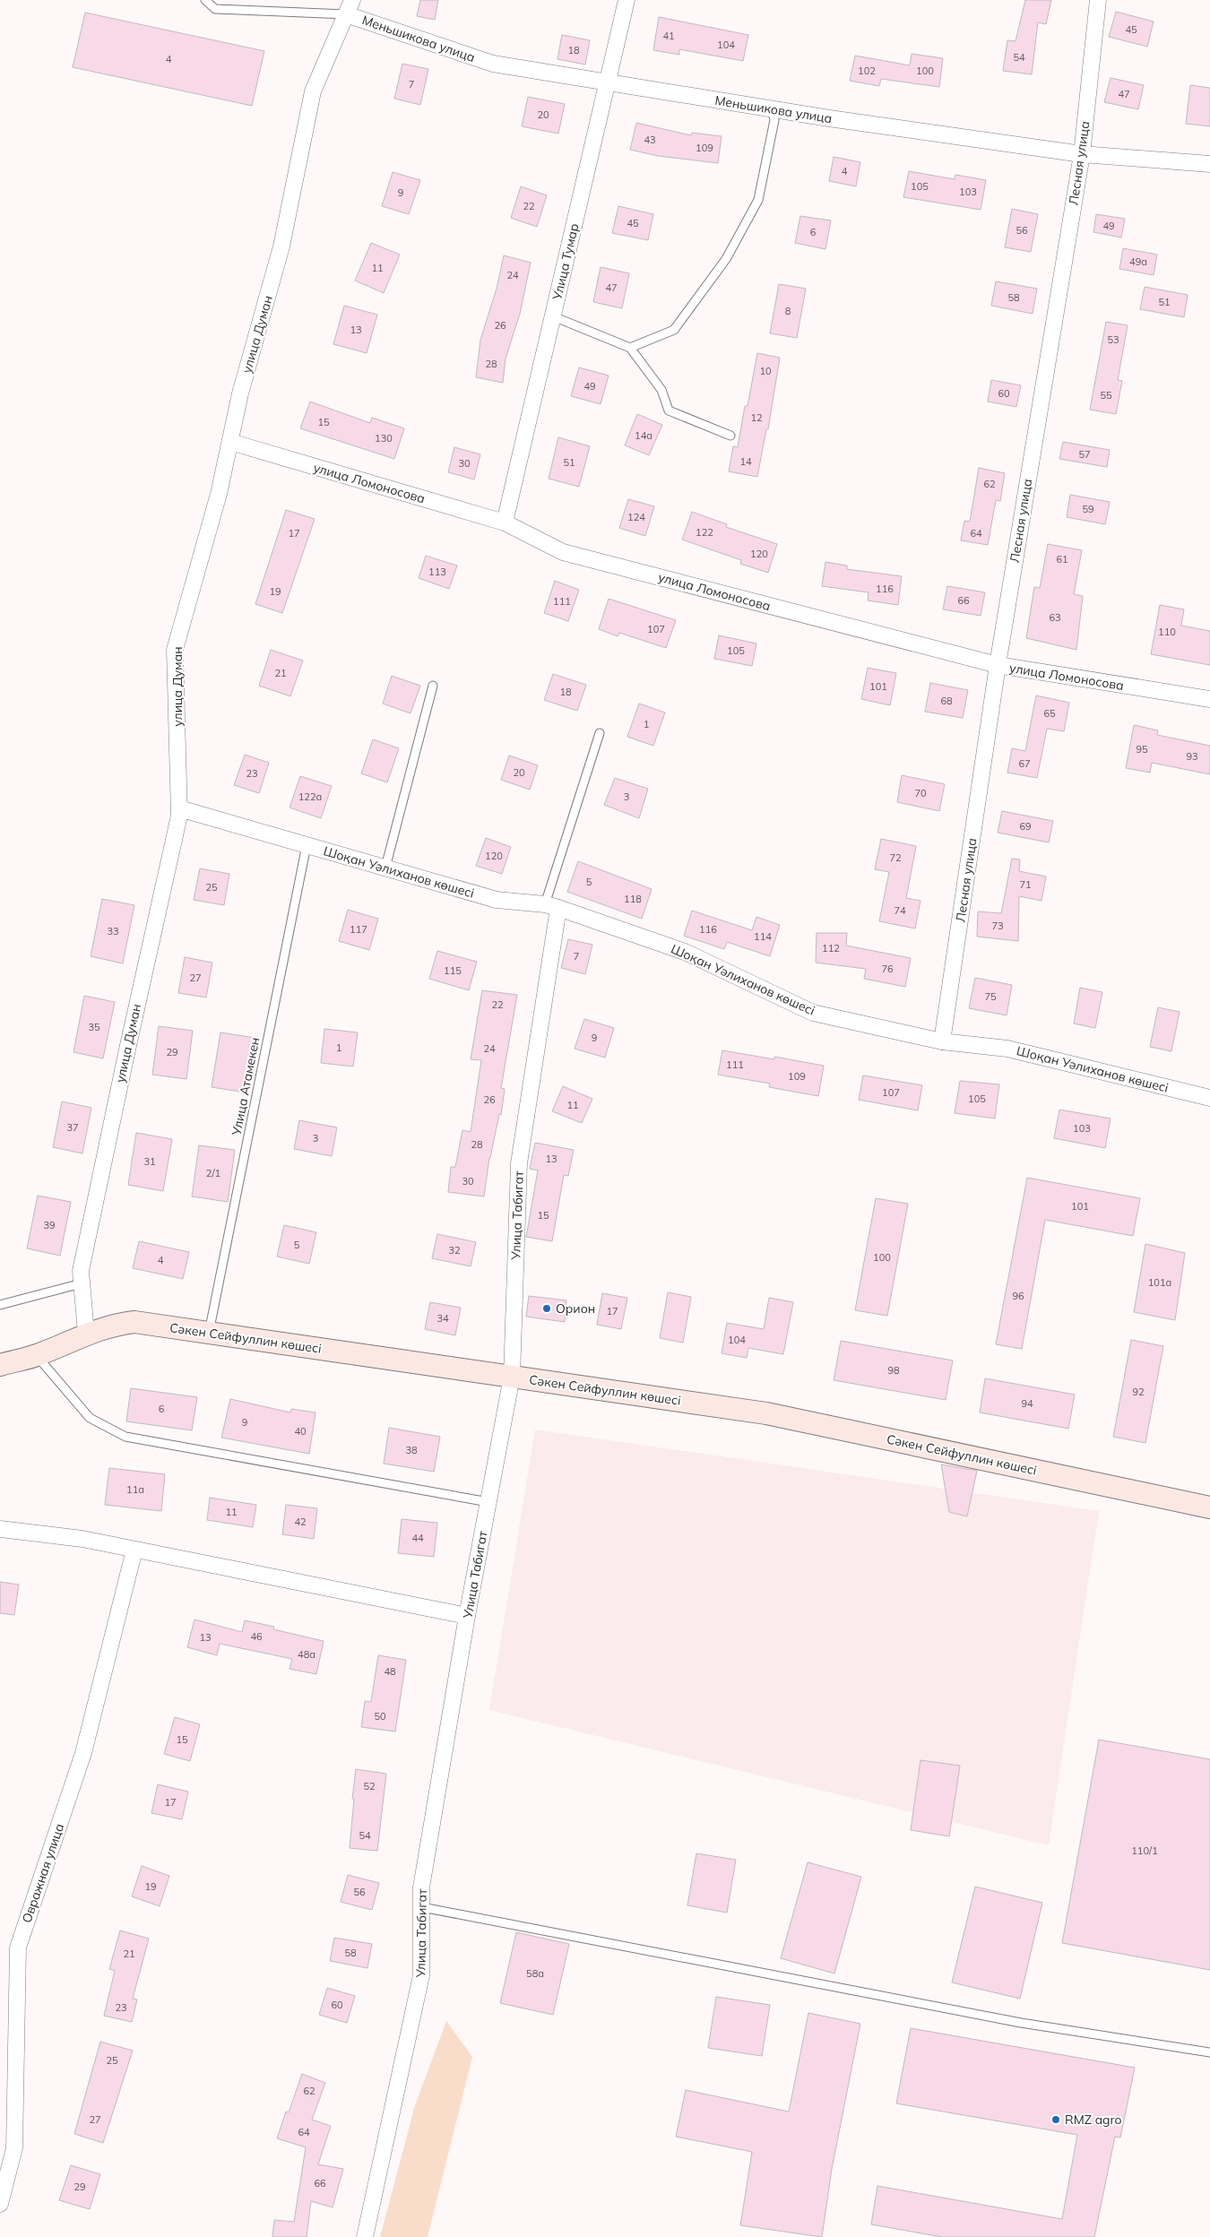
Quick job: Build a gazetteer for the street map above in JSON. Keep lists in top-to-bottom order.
{
  "streets": {
    "street": [
      "Меньшикова улица",
      "Лесная улица",
      "Улица Тумар",
      "улица Думан",
      "улица Ломоносова",
      "Шоқан Уәлиханов көшесі",
      "Улица Табигат",
      "Сәкен Сейфуллин көшесі",
      "Овражная улица"
    ],
    "lane": ["Улица Атамекен"]
  },
  "crossings": [
    ["Меньшикова улица", "Лесная улица"],
    ["Меньшикова улица", "Улица Тумар"],
    ["Меньшикова улица", "улица Думан"],
    ["Лесная улица", "улица Ломоносова"],
    ["Лесная улица", "Шоқан Уәлиханов көшесі"],
    ["Улица Тумар", "улица Ломоносова"],
    ["улица Думан", "улица Ломоносова"],
    ["улица Думан", "Шоқан Уәлиханов көшесі"],
    ["улица Думан", "Сәкен Сейфуллин көшесі"],
    ["Шоқан Уәлиханов көшесі", "Улица Атамекен"],
    ["Шоқан Уәлиханов көшесі", "Улица Табигат"],
    ["Улица Атамекен", "Сәкен Сейфуллин көшесі"],
    ["Улица Табигат", "Сәкен Сейфуллин көшесі"]
  ],
  "places": ["Орион", "RMZ agro"],
  "house_numbers": [
    "45",
    "41",
    "104",
    "18",
    "54",
    "4",
    "102",
    "100",
    "7",
    "47",
    "20",
    "43",
    "109",
    "4",
    "105",
    "103",
    "9",
    "22",
    "45",
    "49",
    "56",
    "6",
    "49а",
    "11",
    "24",
    "47",
    "58",
    "51",
    "8",
    "26",
    "13",
    "53",
    "28",
    "10",
    "49",
    "60",
    "55",
    "12",
    "15",
    "14а",
    "130",
    "57",
    "14",
    "51",
    "30",
    "62",
    "59",
    "124",
    "122",
    "17",
    "64",
    "120",
    "61",
    "113",
    "116",
    "19",
    "66",
    "111",
    "63",
    "107",
    "110",
    "105",
    "21",
    "101",
    "18",
    "68",
    "65",
    "1",
    "95",
    "93",
    "67",
    "20",
    "23",
    "70",
    "122а",
    "3",
    "69",
    "120",
    "72",
    "5",
    "71",
    "25",
    "118",
    "74",
    "73",
    "117",
    "116",
    "33",
    "114",
    "112",
    "7",
    "76",
    "115",
    "27",
    "75",
    "22",
    "35",
    "9",
    "1",
    "24",
    "29",
    "111",
    "109",
    "107",
    "105",
    "26",
    "11",
    "37",
    "103",
    "3",
    "28",
    "13",
    "31",
    "2/1",
    "30",
    "101",
    "15",
    "39",
    "5",
    "32",
    "100",
    "4",
    "101а",
    "96",
    "17",
    "34",
    "104",
    "98",
    "92",
    "94",
    "6",
    "9",
    "40",
    "38",
    "11а",
    "11",
    "42",
    "44",
    "46",
    "13",
    "48а",
    "48",
    "50",
    "15",
    "52",
    "17",
    "54",
    "110/1",
    "19",
    "56",
    "58",
    "21",
    "58а",
    "60",
    "23",
    "25",
    "62",
    "27",
    "64",
    "66",
    "29"
  ]
}
